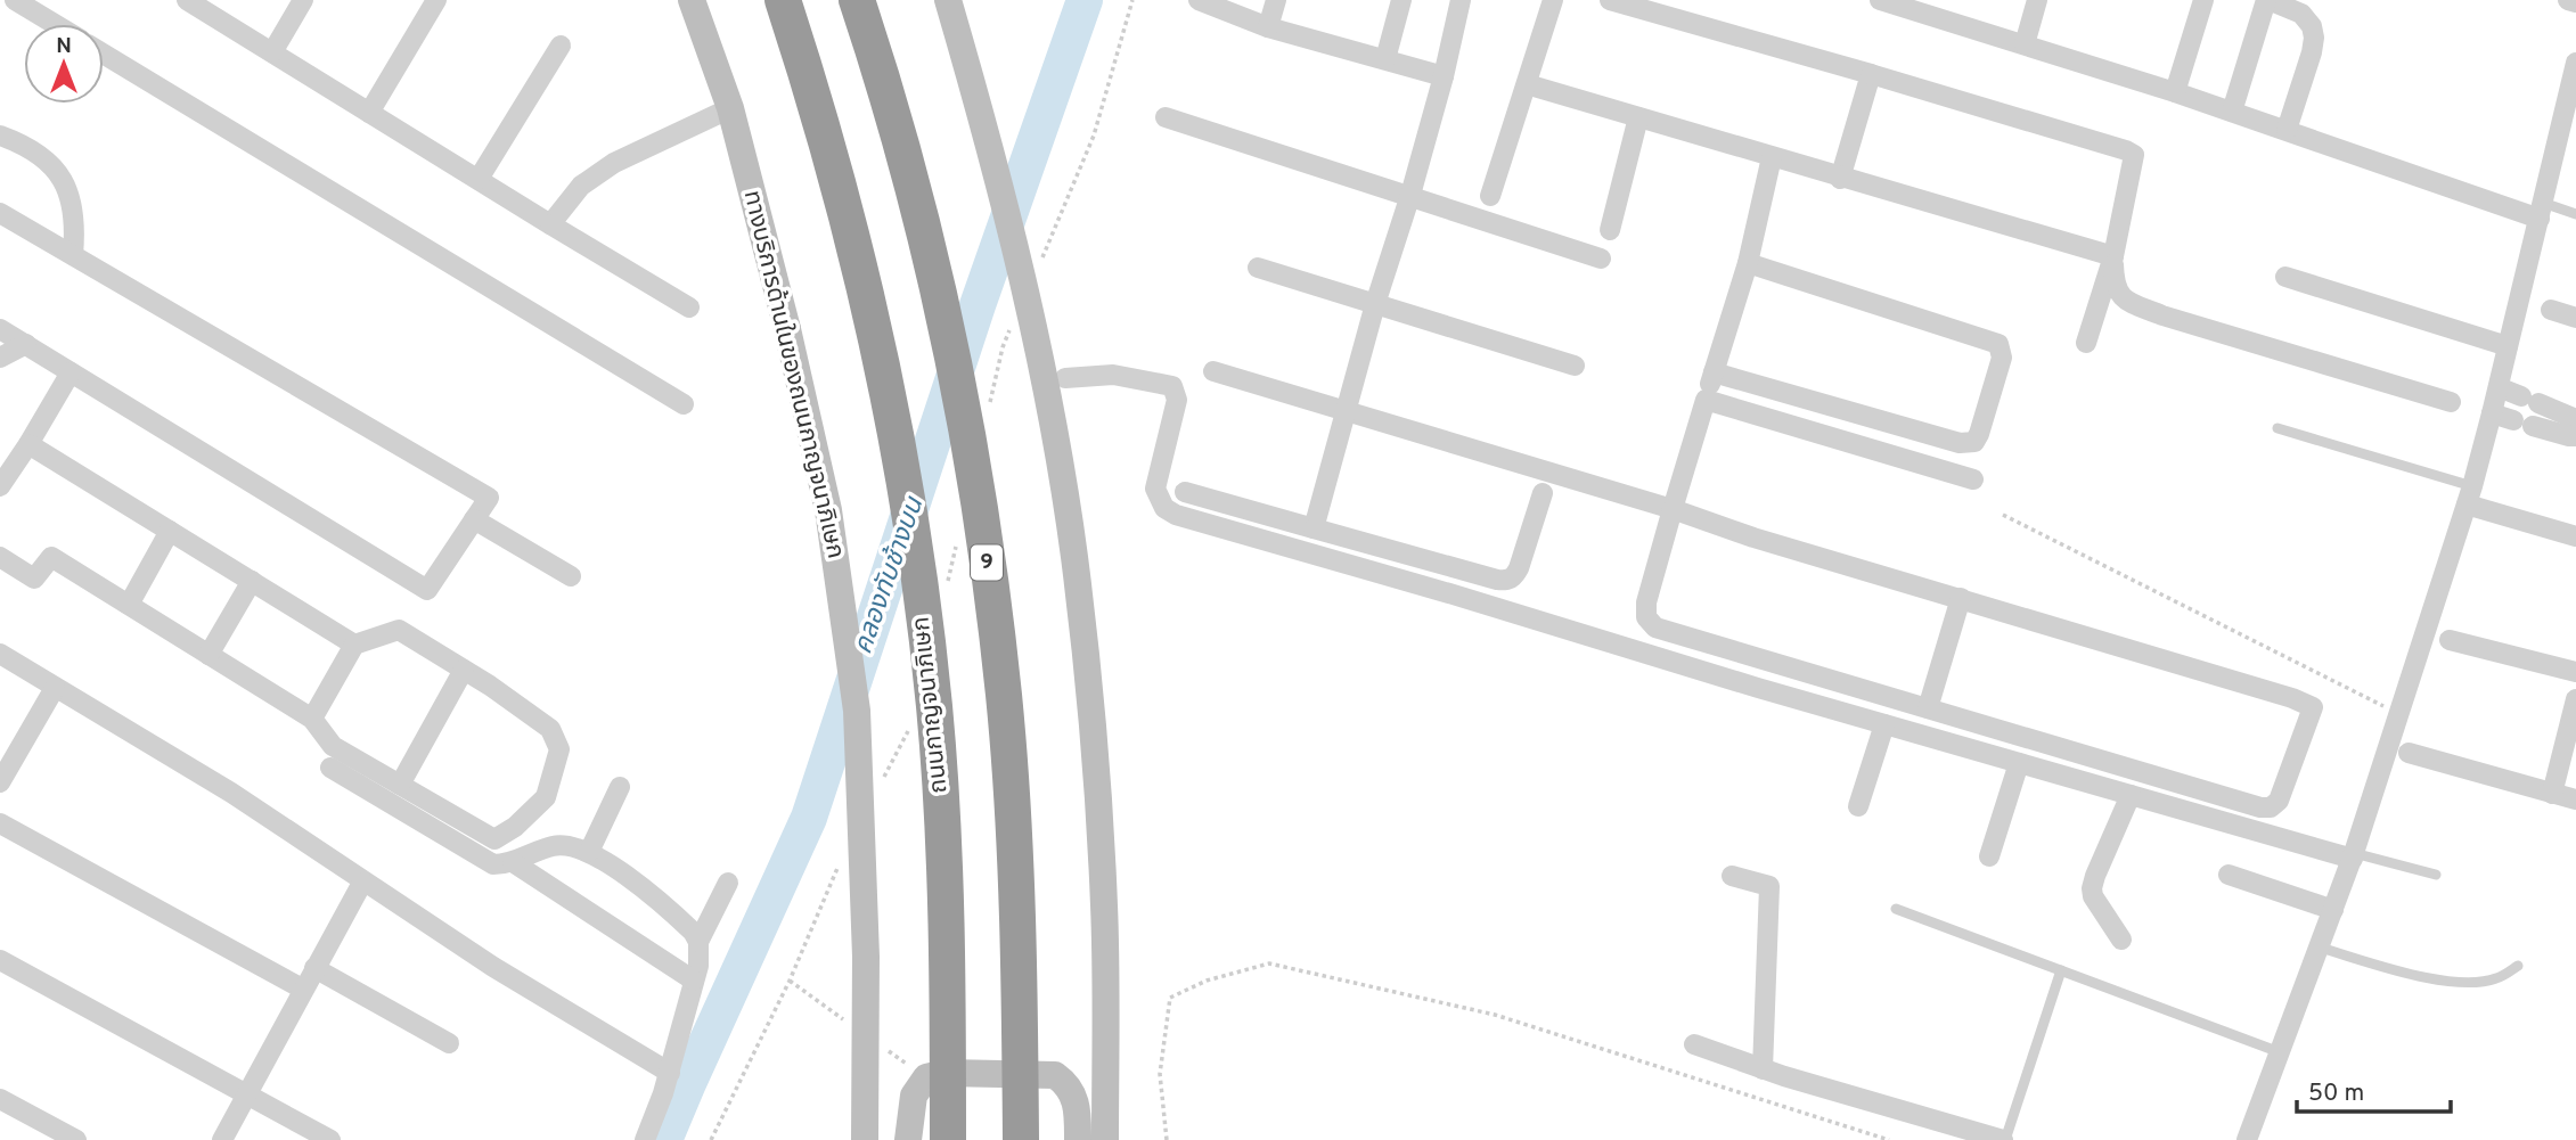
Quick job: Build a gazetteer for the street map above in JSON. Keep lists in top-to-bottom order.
{
  "streets": {
    "highway": ["9", "ถนนกาญจนาภิเษก"],
    "main road": ["ทางบริการด้านในของถนนกาญจนาภิเษก"]
  },
  "water": ["คลองทับช้างบน"],
  "scale_bar": "50 m",
  "north": "top"
}
